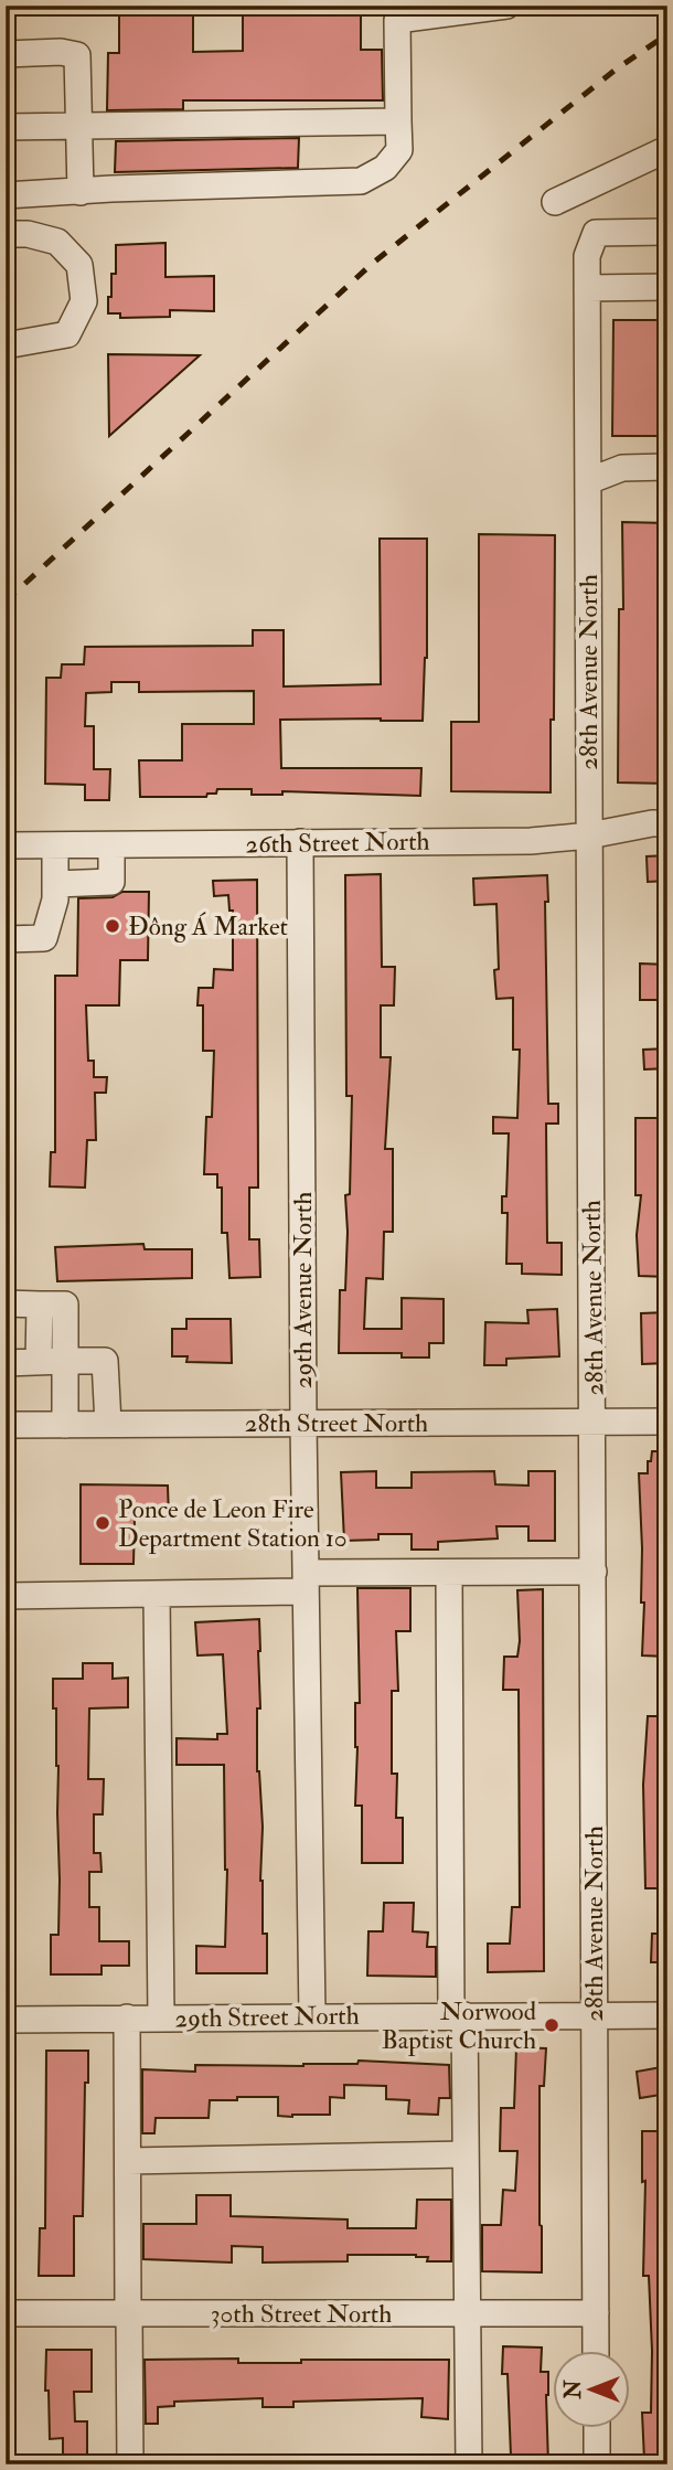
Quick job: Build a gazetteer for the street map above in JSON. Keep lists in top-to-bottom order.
{
  "streets": {
    "street": [
      "28th Avenue North",
      "26th Street North",
      "29th Avenue North",
      "28th Street North",
      "29th Street North",
      "30th Street North"
    ]
  },
  "crossings": [
    ["28th Avenue North", "26th Street North"],
    ["28th Avenue North", "28th Street North"],
    ["28th Avenue North", "29th Street North"],
    ["28th Avenue North", "30th Street North"],
    ["26th Street North", "29th Avenue North"],
    ["29th Avenue North", "28th Street North"],
    ["29th Avenue North", "29th Street North"]
  ],
  "places": ["Đông Á Market", "Ponce de Leon Fire Department Station 10", "Norwood Baptist Church"],
  "north": "left"
}
